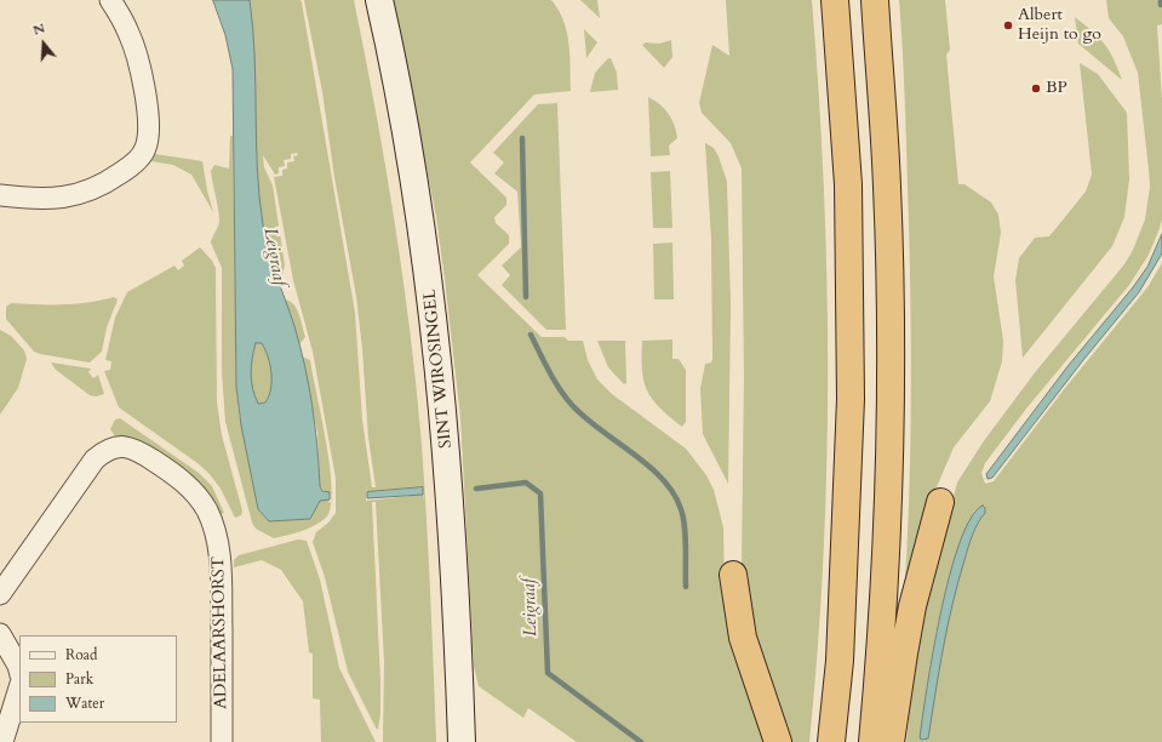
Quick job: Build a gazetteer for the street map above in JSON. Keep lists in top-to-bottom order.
{
  "streets": {
    "main road": ["SINT WIROSINGEL"],
    "street": ["ADELAARSHORST"]
  },
  "water": ["Leigraaf"],
  "places": ["Albert Heijn to go", "BP"],
  "legend": ["Road", "Park", "Water"],
  "north": "top"
}
